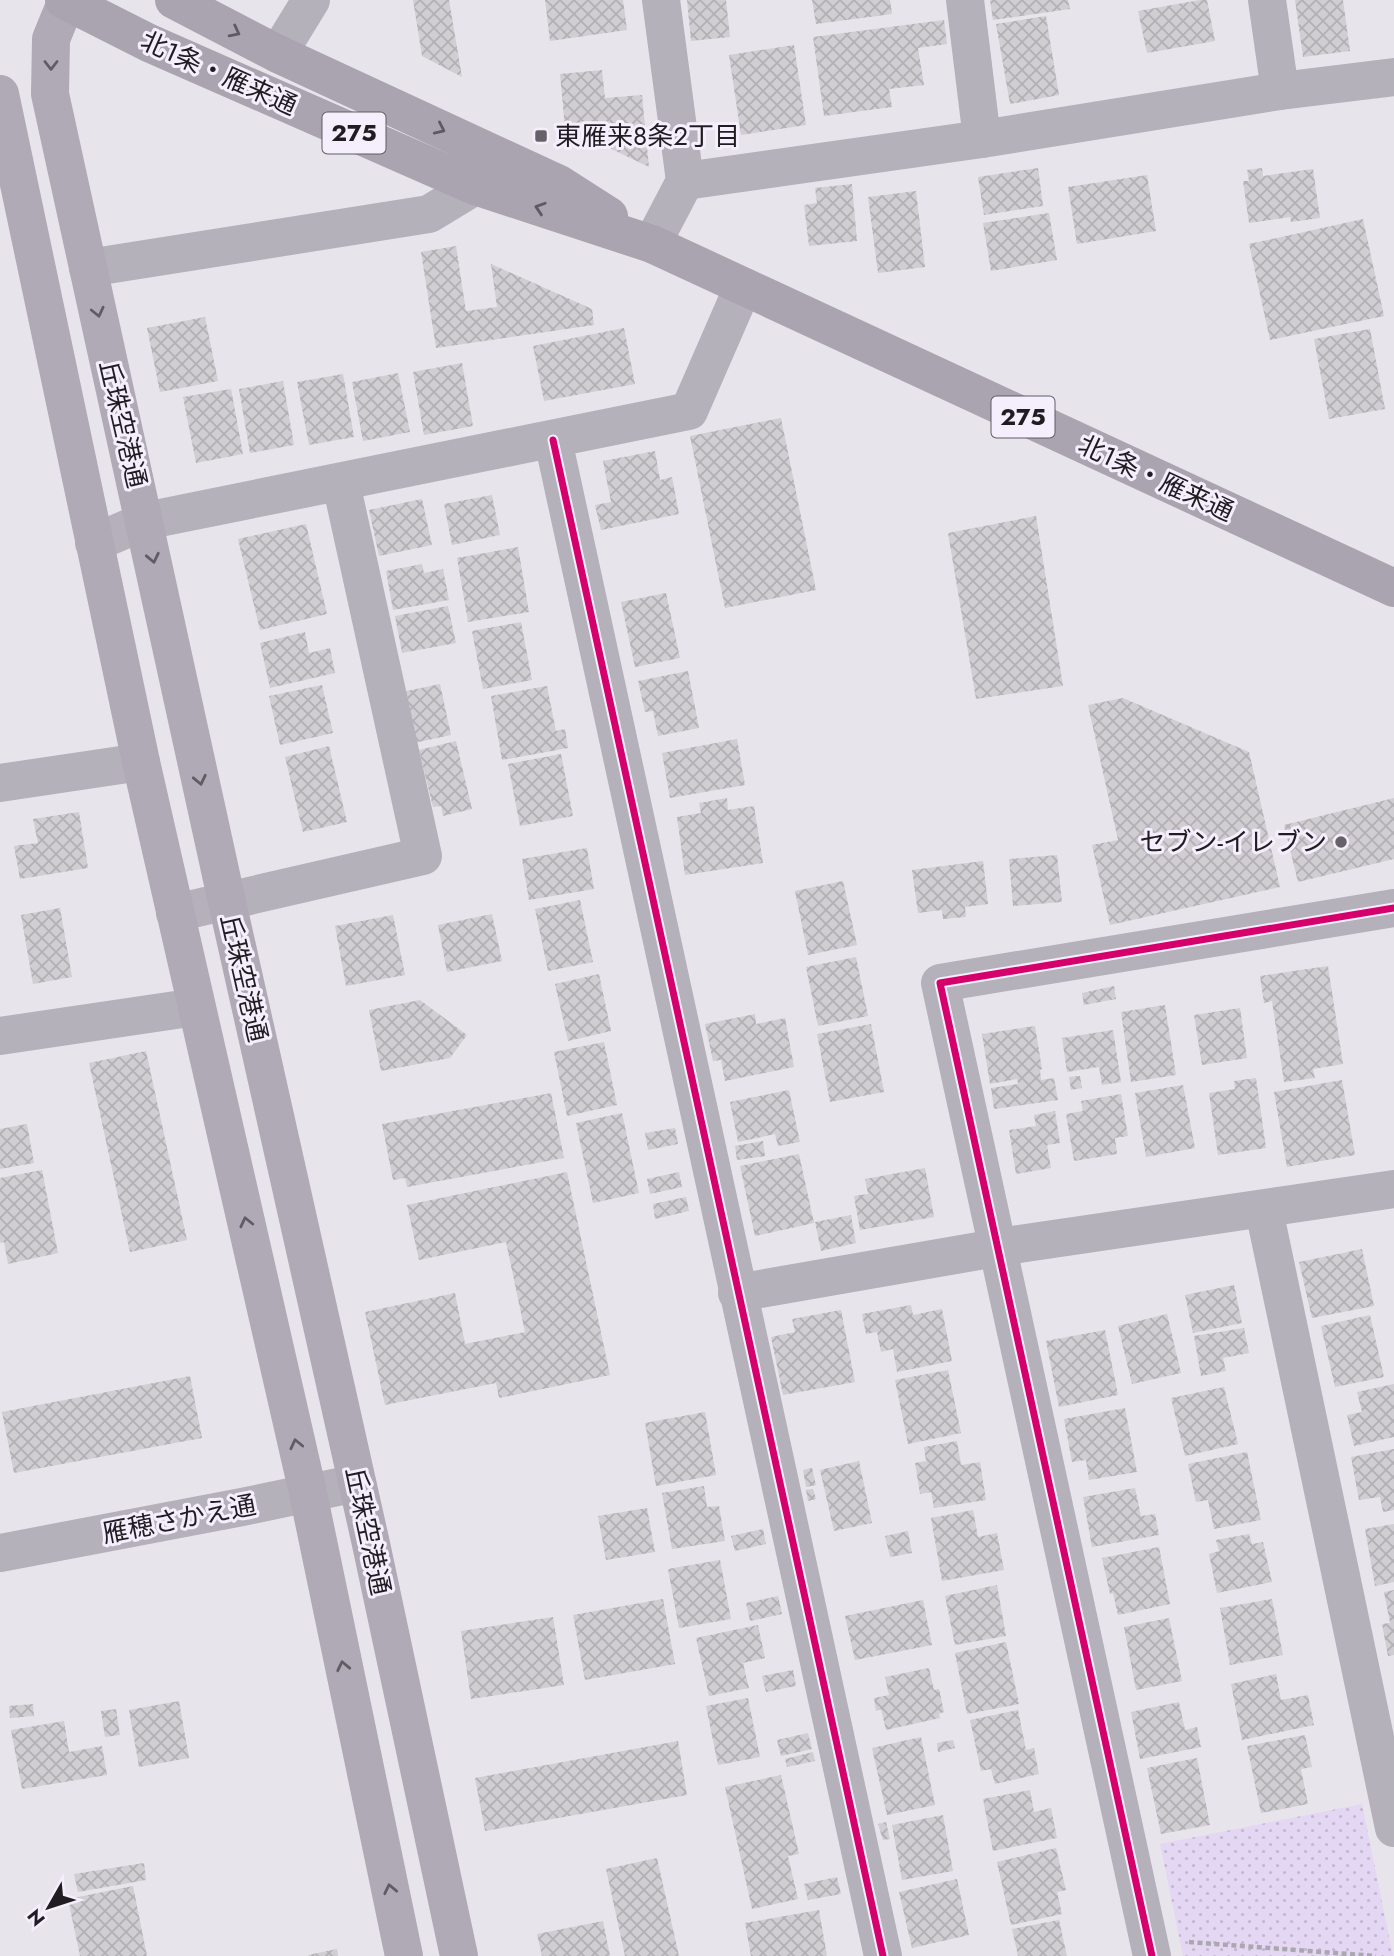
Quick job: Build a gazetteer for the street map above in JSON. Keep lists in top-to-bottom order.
{
  "streets": {
    "highway": ["北1条・雁来通", "275"],
    "main road": ["丘珠空港通"],
    "street": ["雁穂さかえ通"]
  },
  "crossings": [
    ["北1条・雁来通", "丘珠空港通"],
    ["丘珠空港通", "雁穂さかえ通"]
  ],
  "places": {
    "transit": ["東雁来8条2丁目"],
    "other": ["セブン-イレブン"]
  },
  "north": "bottom left"
}
